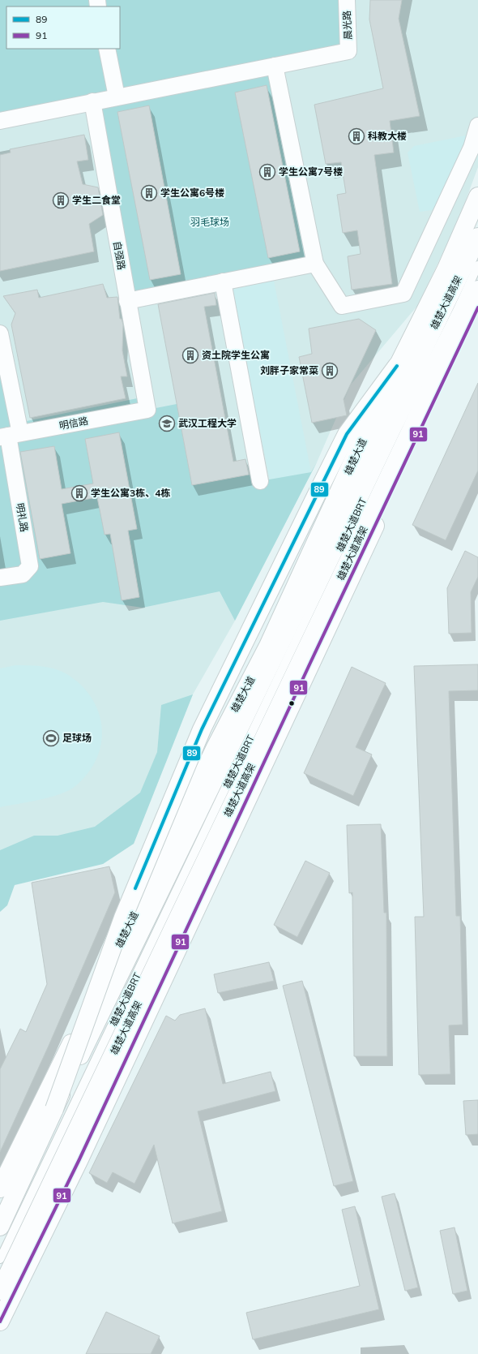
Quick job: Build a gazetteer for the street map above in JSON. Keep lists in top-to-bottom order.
{
  "streets": {
    "main road": ["雄楚大道高架", "雄楚大道"],
    "street": [
      "晨光路",
      "自强路",
      "明信路",
      "明礼路"
    ],
    "lane": ["雄楚大道BRT"]
  },
  "crossings": [
    ["自强路", "明信路"],
    ["明信路", "明礼路"]
  ],
  "parks": ["羽毛球场"],
  "places": {
    "building": [
      "科教大楼",
      "学生公寓7号楼",
      "学生公寓6号楼",
      "学生二食堂",
      "资土院学生公寓",
      "刘胖子家常菜",
      "学生公寓3栋、4栋"
    ],
    "school or university": ["武汉工程大学"],
    "sports": ["足球场"]
  },
  "lines": ["transit line 91", "transit line 89"],
  "legend": ["89", "91"]
}
